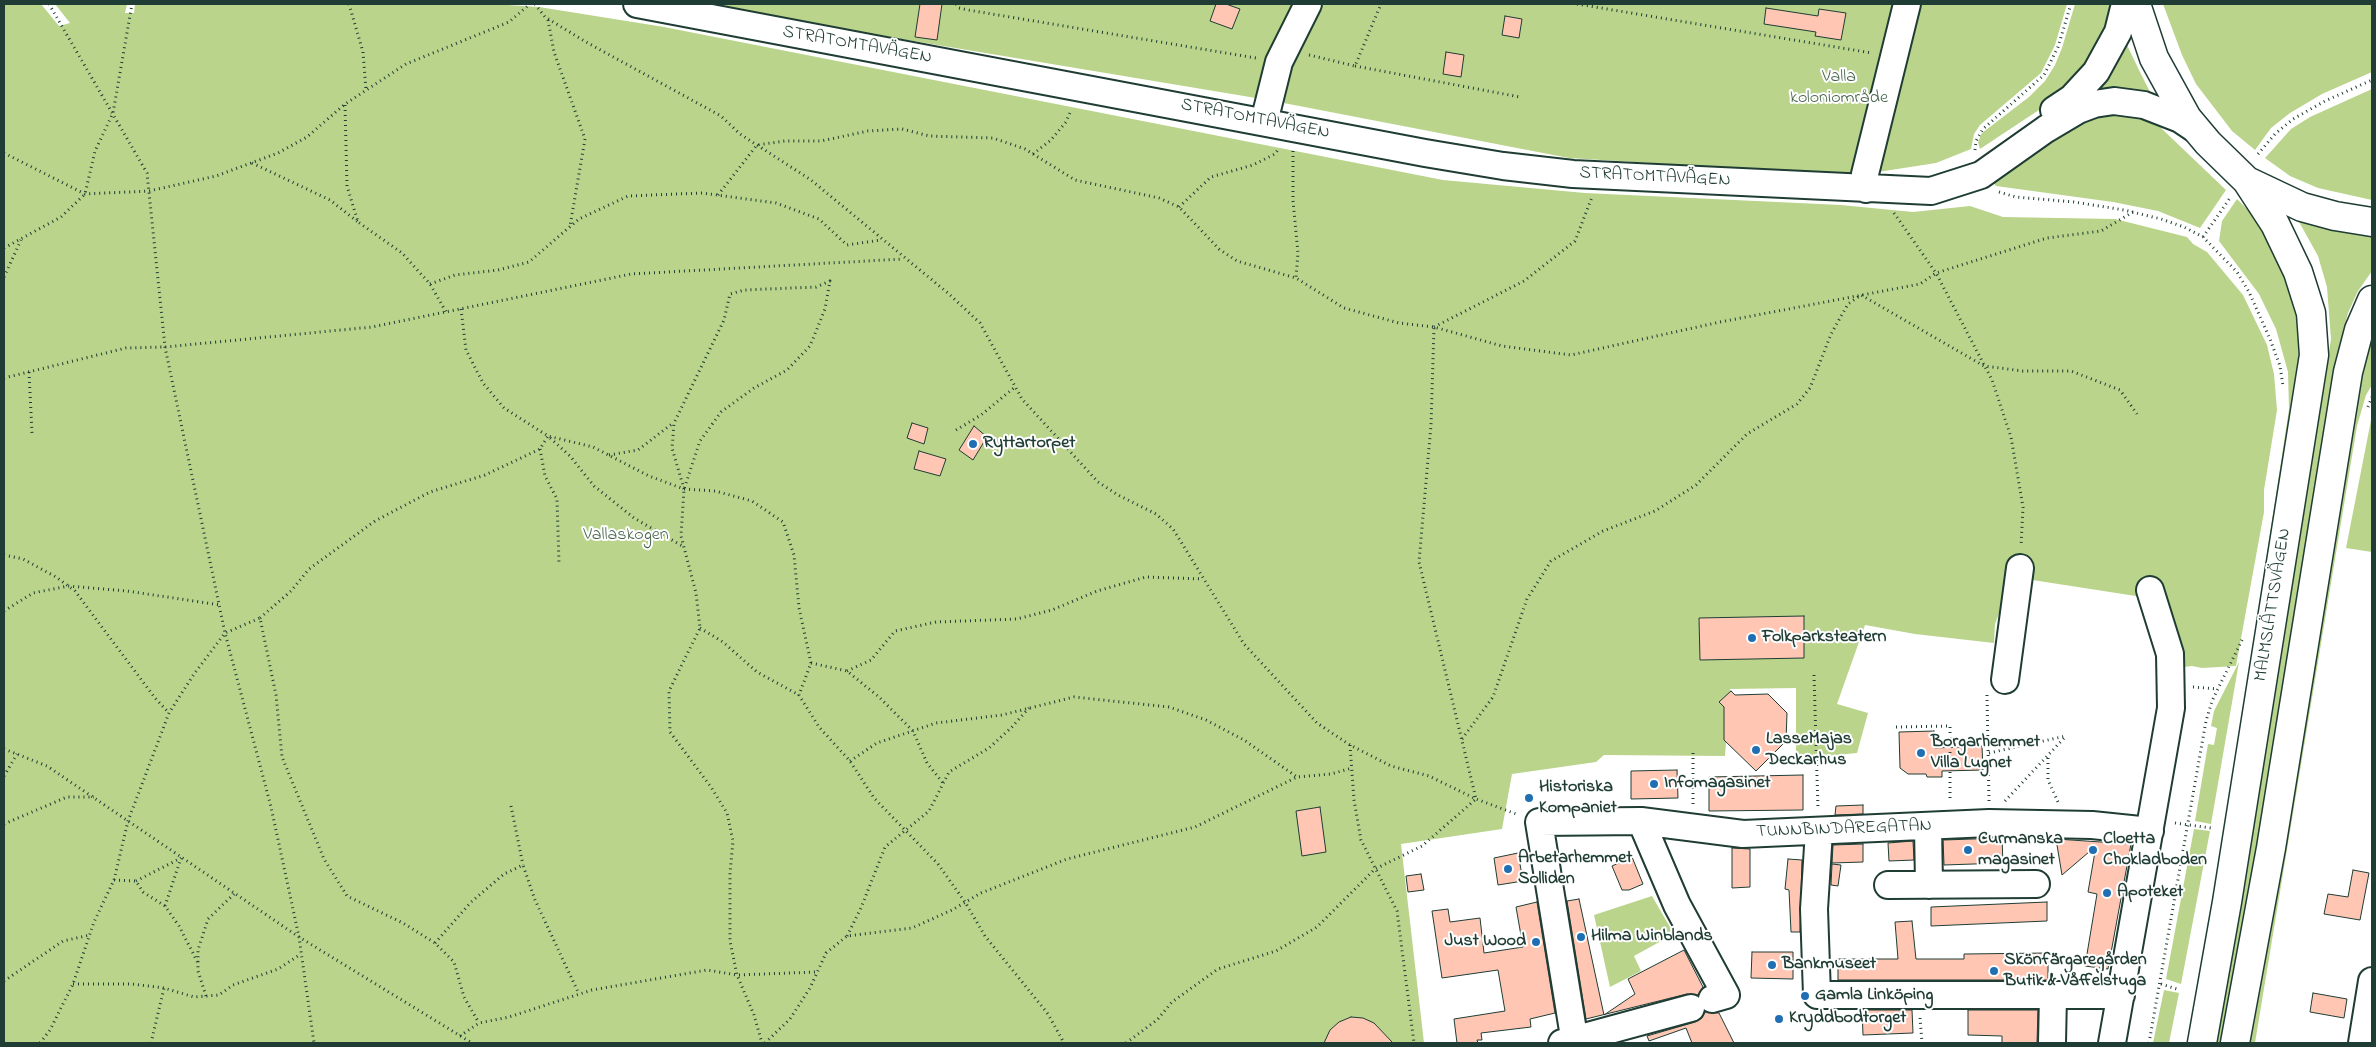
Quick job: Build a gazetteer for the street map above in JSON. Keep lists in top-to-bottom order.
{
  "streets": {
    "main road": ["MALMSLÄTTSVÄGEN"],
    "street": ["STRATOMTAVÄGEN", "TUNNBINDAREGATAN"]
  },
  "parks": ["Valla koloniområde", "Vallaskogen"],
  "places": [
    "Ryttartorpet",
    "Folkparksteatern",
    "LasseMajas Deckarhus",
    "Borgarhemmet Villa Lugnet",
    "Infomagasinet",
    "Historiska Kompaniet",
    "Curmanska magasinet",
    "Cloetta Chokladboden",
    "Arbetarhemmet Solliden",
    "Apoteket",
    "Hilma Winblands",
    "Just Wood",
    "Bankmuseet",
    "Skönfärgaregården Butik & Våffelstuga",
    "Gamla Linköping",
    "Kryddbodtorget"
  ]
}
